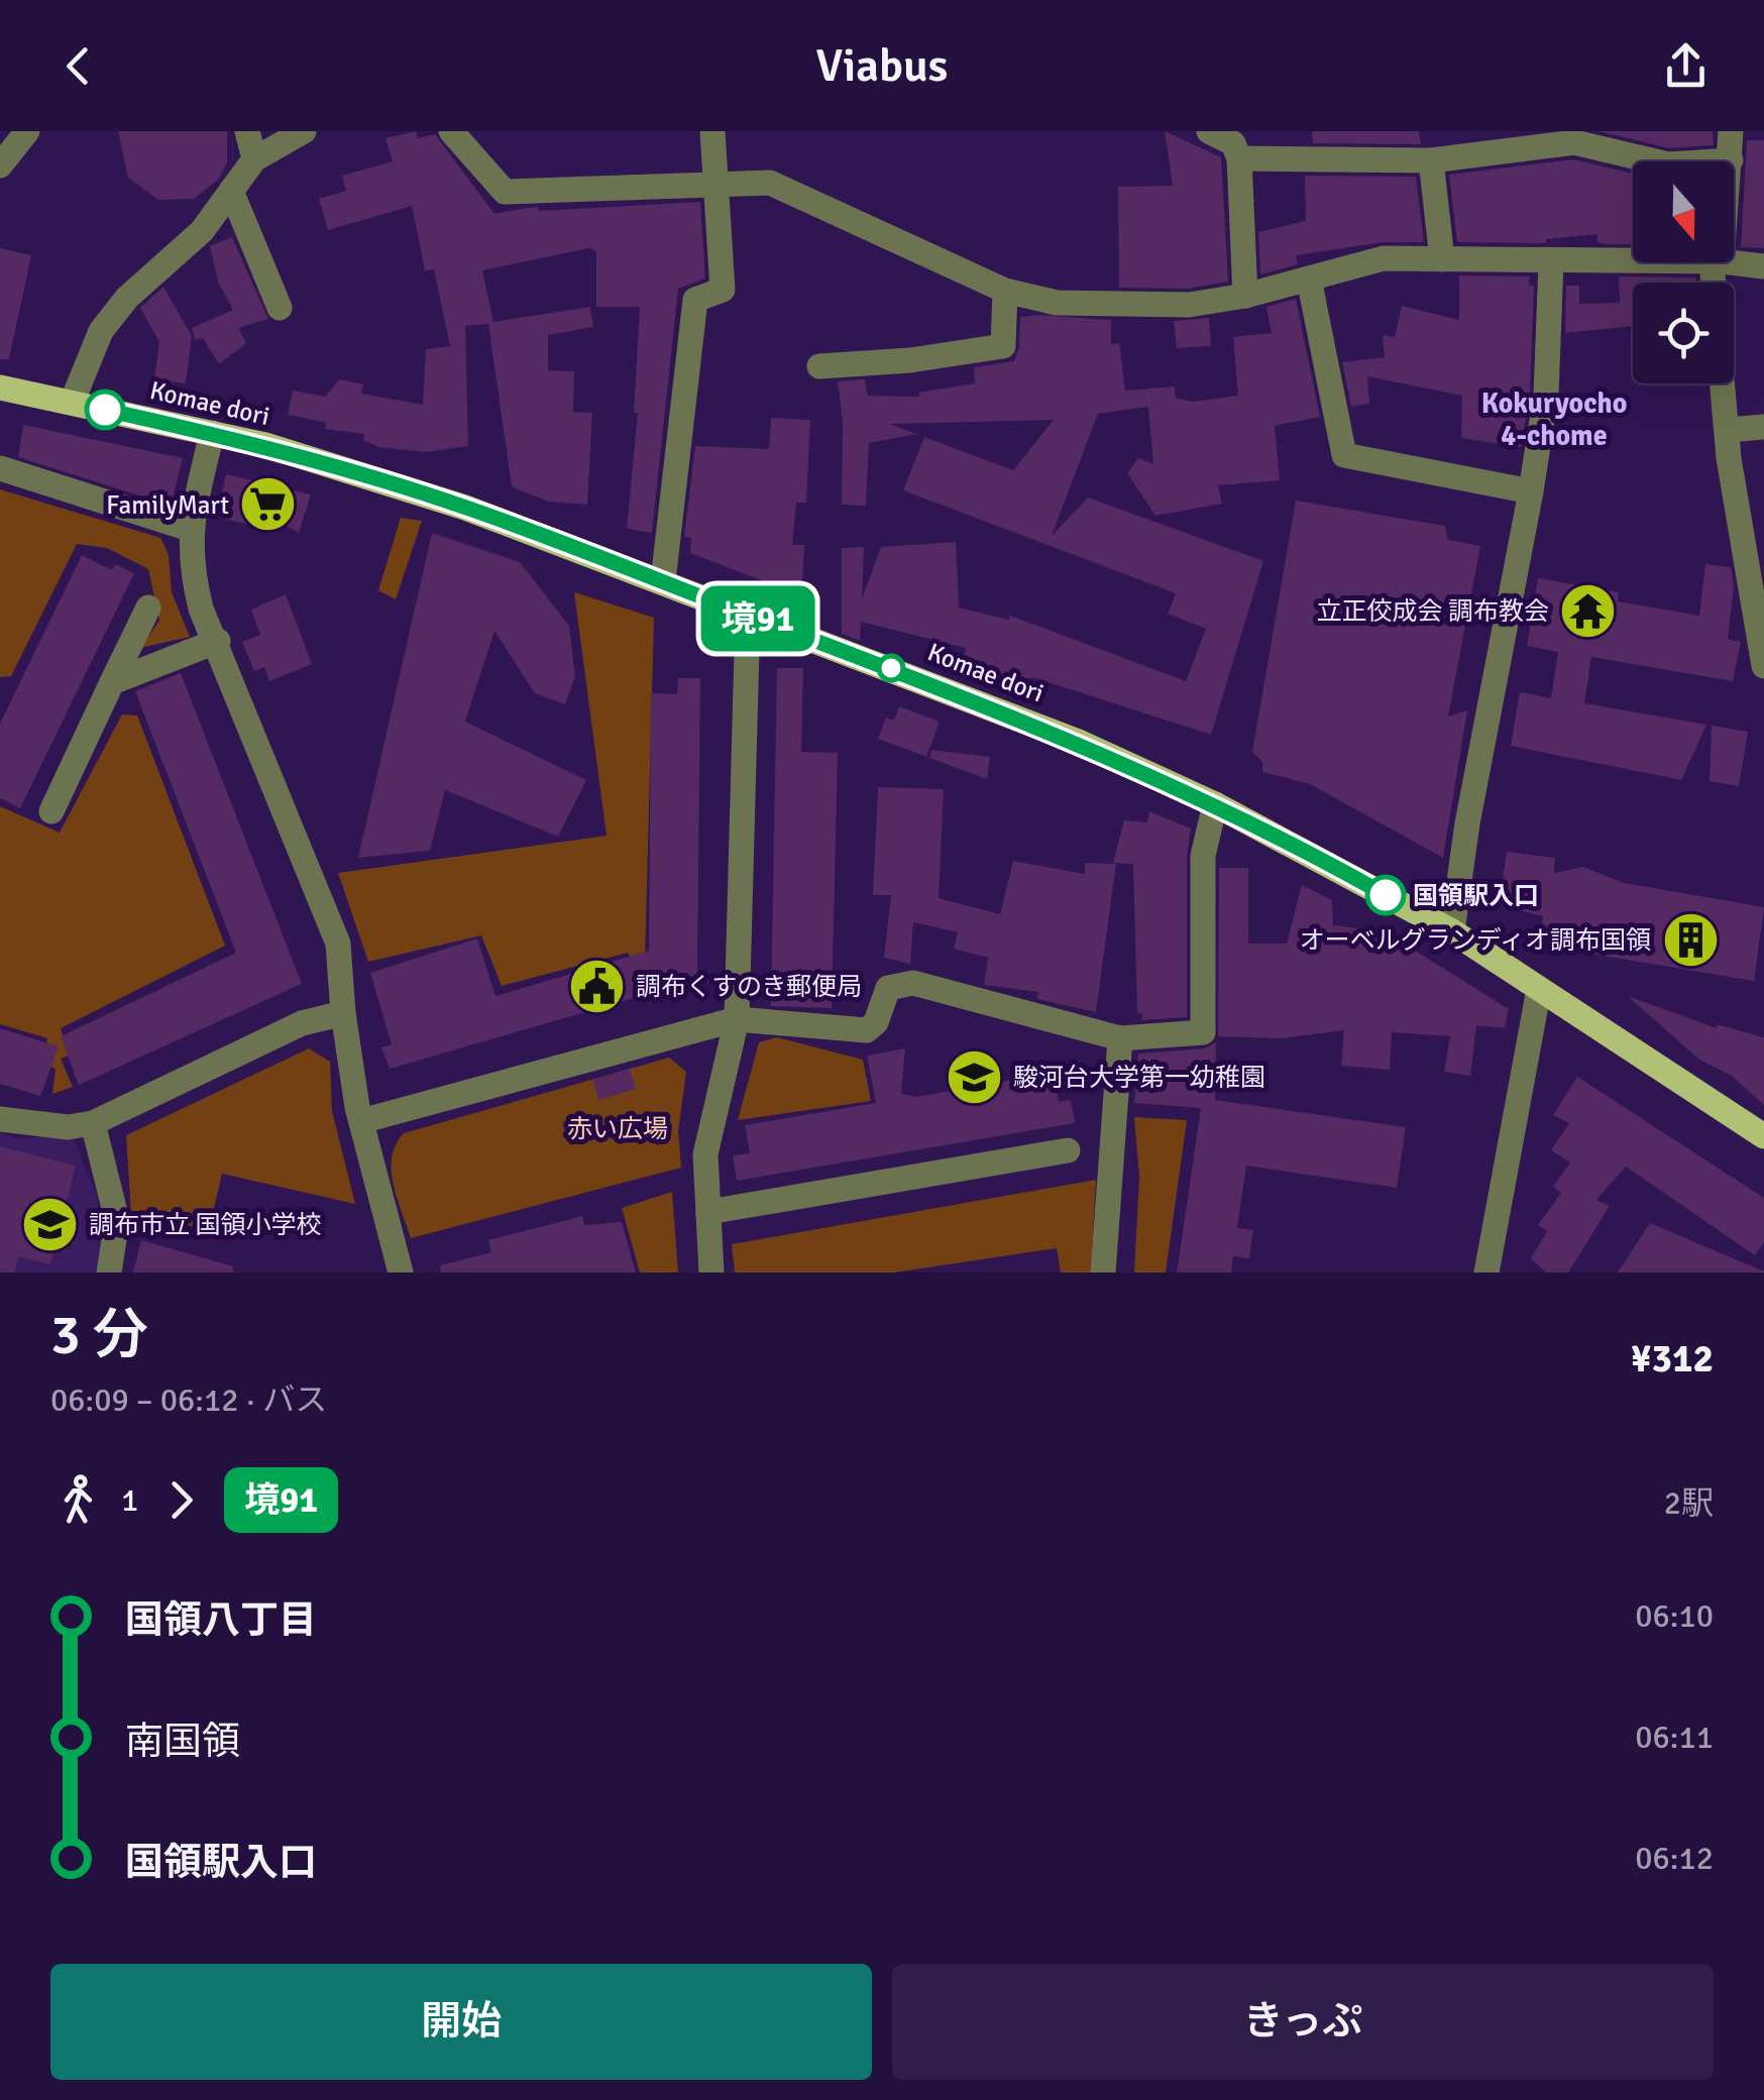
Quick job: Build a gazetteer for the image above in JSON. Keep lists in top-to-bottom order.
{
  "streets": {
    "main road": ["Komae dori"]
  },
  "districts": ["Kokuryocho 4-chome"],
  "parks": ["赤い広場"],
  "places": {
    "supermarket": ["FamilyMart"],
    "temple": ["立正佼成会 調布教会"],
    "other": ["国領駅入口"],
    "building": ["オーベルグランディオ調布国領"],
    "public building": ["調布くすのき郵便局"],
    "school or university": ["駿河台大学第一幼稚園", "調布市立 国領小学校"]
  },
  "lines": ["bus line 境91"],
  "north": "bottom",
  "page": {
    "header": "Viabus",
    "on_map": "境91",
    "heading": ["3 分", "06:09 – 06:12 · バス", "¥312"],
    "legs": ["1", "境91", "2駅"],
    "list": [
      {
        "name": "国領八丁目",
        "value": "06:10"
      },
      {
        "name": "南国領",
        "value": "06:11"
      },
      {
        "name": "国領駅入口",
        "value": "06:12"
      }
    ],
    "buttons": ["開始", "きっぷ"]
  }
}
